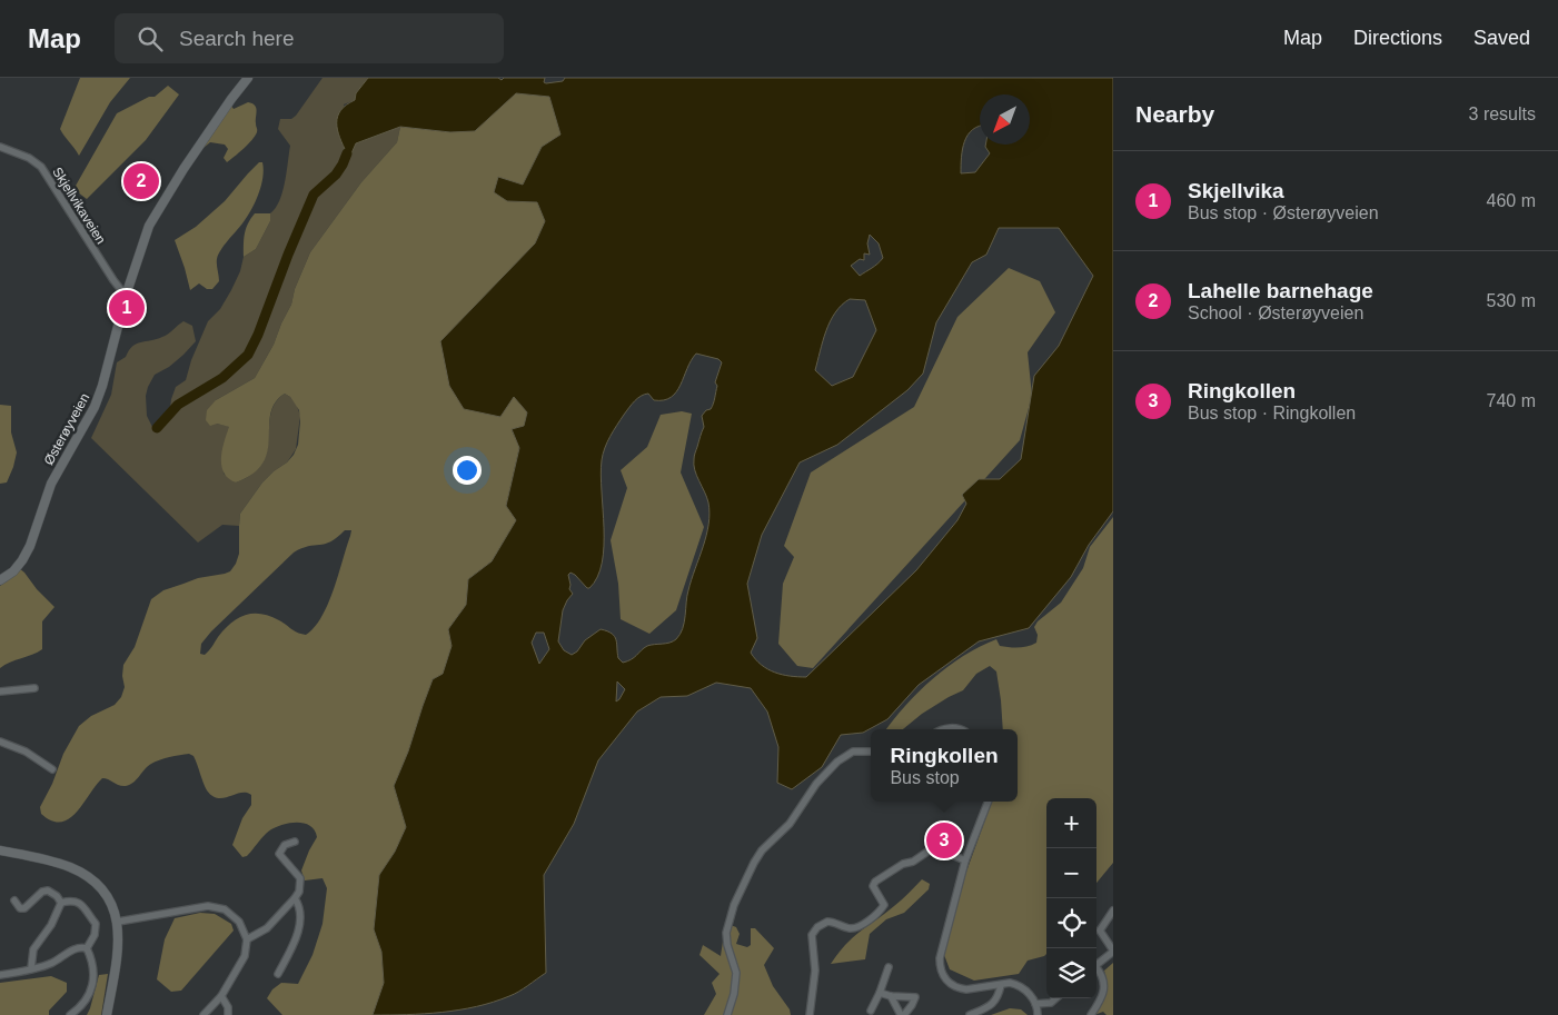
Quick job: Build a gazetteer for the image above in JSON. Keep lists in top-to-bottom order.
{
  "streets": {
    "main road": ["Østerøyveien"],
    "street": ["Skjellvikaveien"]
  },
  "crossings": [
    ["Skjellvikaveien", "Østerøyveien"]
  ],
  "north": "bottom left",
  "page": {
    "header": "Map",
    "search": "Search here",
    "nav": ["Map", "Directions", "Saved"],
    "heading": ["Nearby", "3 results"],
    "list": [
      {
        "mark": "1",
        "name": "Skjellvika",
        "note": "Bus stop · Østerøyveien",
        "value": "460 m"
      },
      {
        "mark": "2",
        "name": "Lahelle barnehage",
        "note": "School · Østerøyveien",
        "value": "530 m"
      },
      {
        "mark": "3",
        "name": "Ringkollen",
        "note": "Bus stop · Ringkollen",
        "value": "740 m"
      }
    ],
    "pins": ["2", "1", "3"],
    "popup": ["Ringkollen", "Bus stop"],
    "map_buttons": ["+", "−"]
  }
}
